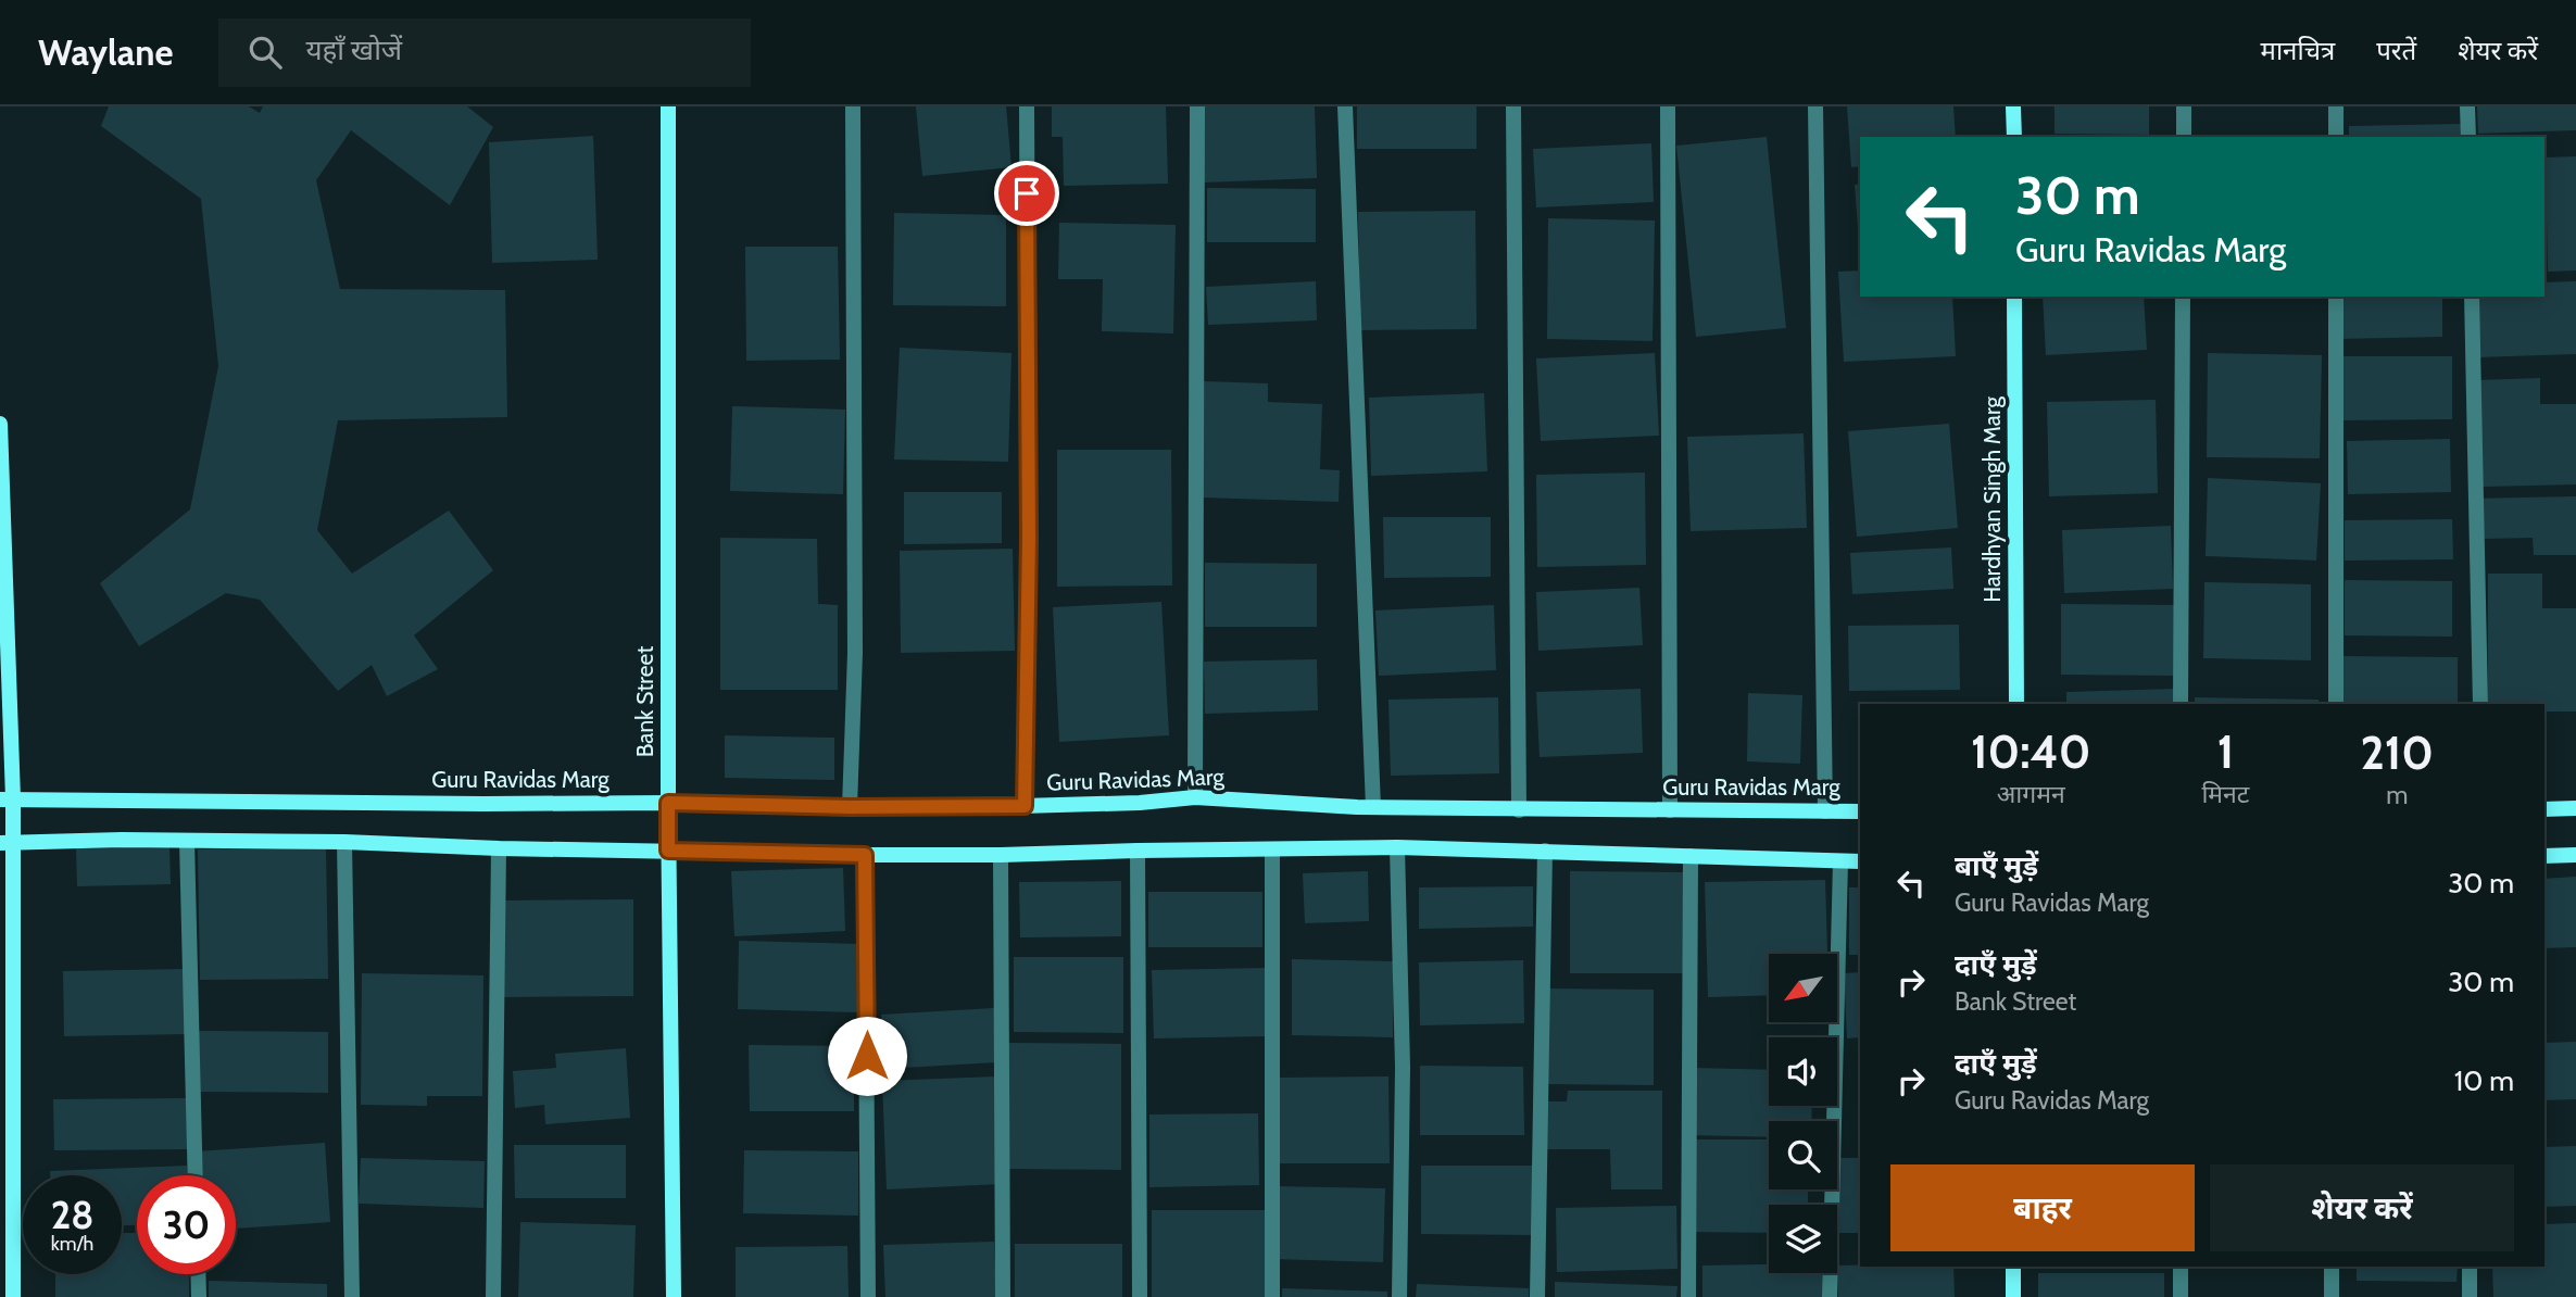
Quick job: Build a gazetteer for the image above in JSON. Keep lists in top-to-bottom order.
{
  "streets": {
    "street": ["Hardhyan Singh Marg", "Bank Street", "Guru Ravidas Marg"]
  },
  "crossings": [
    ["Bank Street", "Guru Ravidas Marg"]
  ],
  "north": "bottom left",
  "page": {
    "header": "Waylane",
    "search": "यहाँ खोजें",
    "nav": ["मानचित्र", "परतें", "शेयर करें"],
    "turn": ["30 m", "Guru Ravidas Marg"],
    "eta": [
      "10:40",
      "आगमन",
      "1",
      "मिनट",
      "210",
      "m"
    ],
    "list": [
      {
        "name": "बाएँ मुड़ें",
        "note": "Guru Ravidas Marg",
        "value": "30 m"
      },
      {
        "name": "दाएँ मुड़ें",
        "note": "Bank Street",
        "value": "30 m"
      },
      {
        "name": "दाएँ मुड़ें",
        "note": "Guru Ravidas Marg",
        "value": "10 m"
      }
    ],
    "buttons": ["बाहर", "शेयर करें"],
    "speed": "28 km/h",
    "limit": "30"
  }
}
